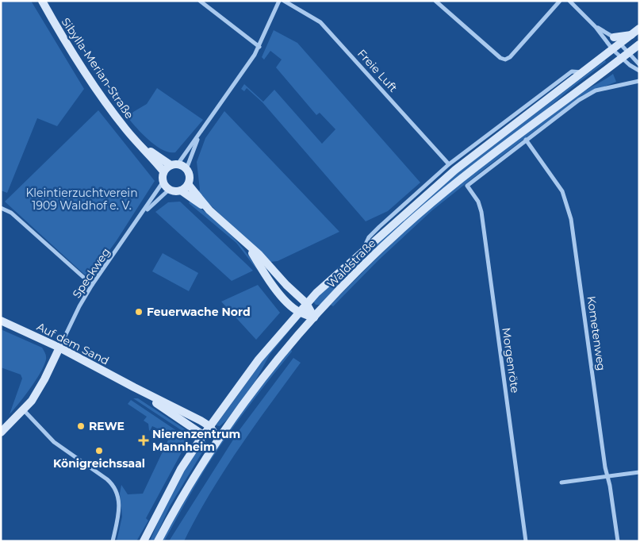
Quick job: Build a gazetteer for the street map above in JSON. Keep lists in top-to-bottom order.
{
  "streets": {
    "main road": ["Sibylla-Merian-Straße", "Waldstraße", "Auf dem Sand"],
    "street": [
      "Freie Luft",
      "Speckweg",
      "Kometenweg",
      "Morgenröte"
    ]
  },
  "crossings": [
    ["Sibylla-Merian-Straße", "Speckweg"],
    ["Freie Luft", "Waldstraße"],
    ["Waldstraße", "Auf dem Sand"],
    ["Speckweg", "Auf dem Sand"],
    ["Kometenweg", "Morgenröte"]
  ],
  "parks": ["Kleintierzuchtverein 1909 Waldhof e. V."],
  "places": {
    "other": ["Feuerwache Nord", "REWE", "Königreichssaal"],
    "health": ["Nierenzentrum Mannheim"]
  }
}
